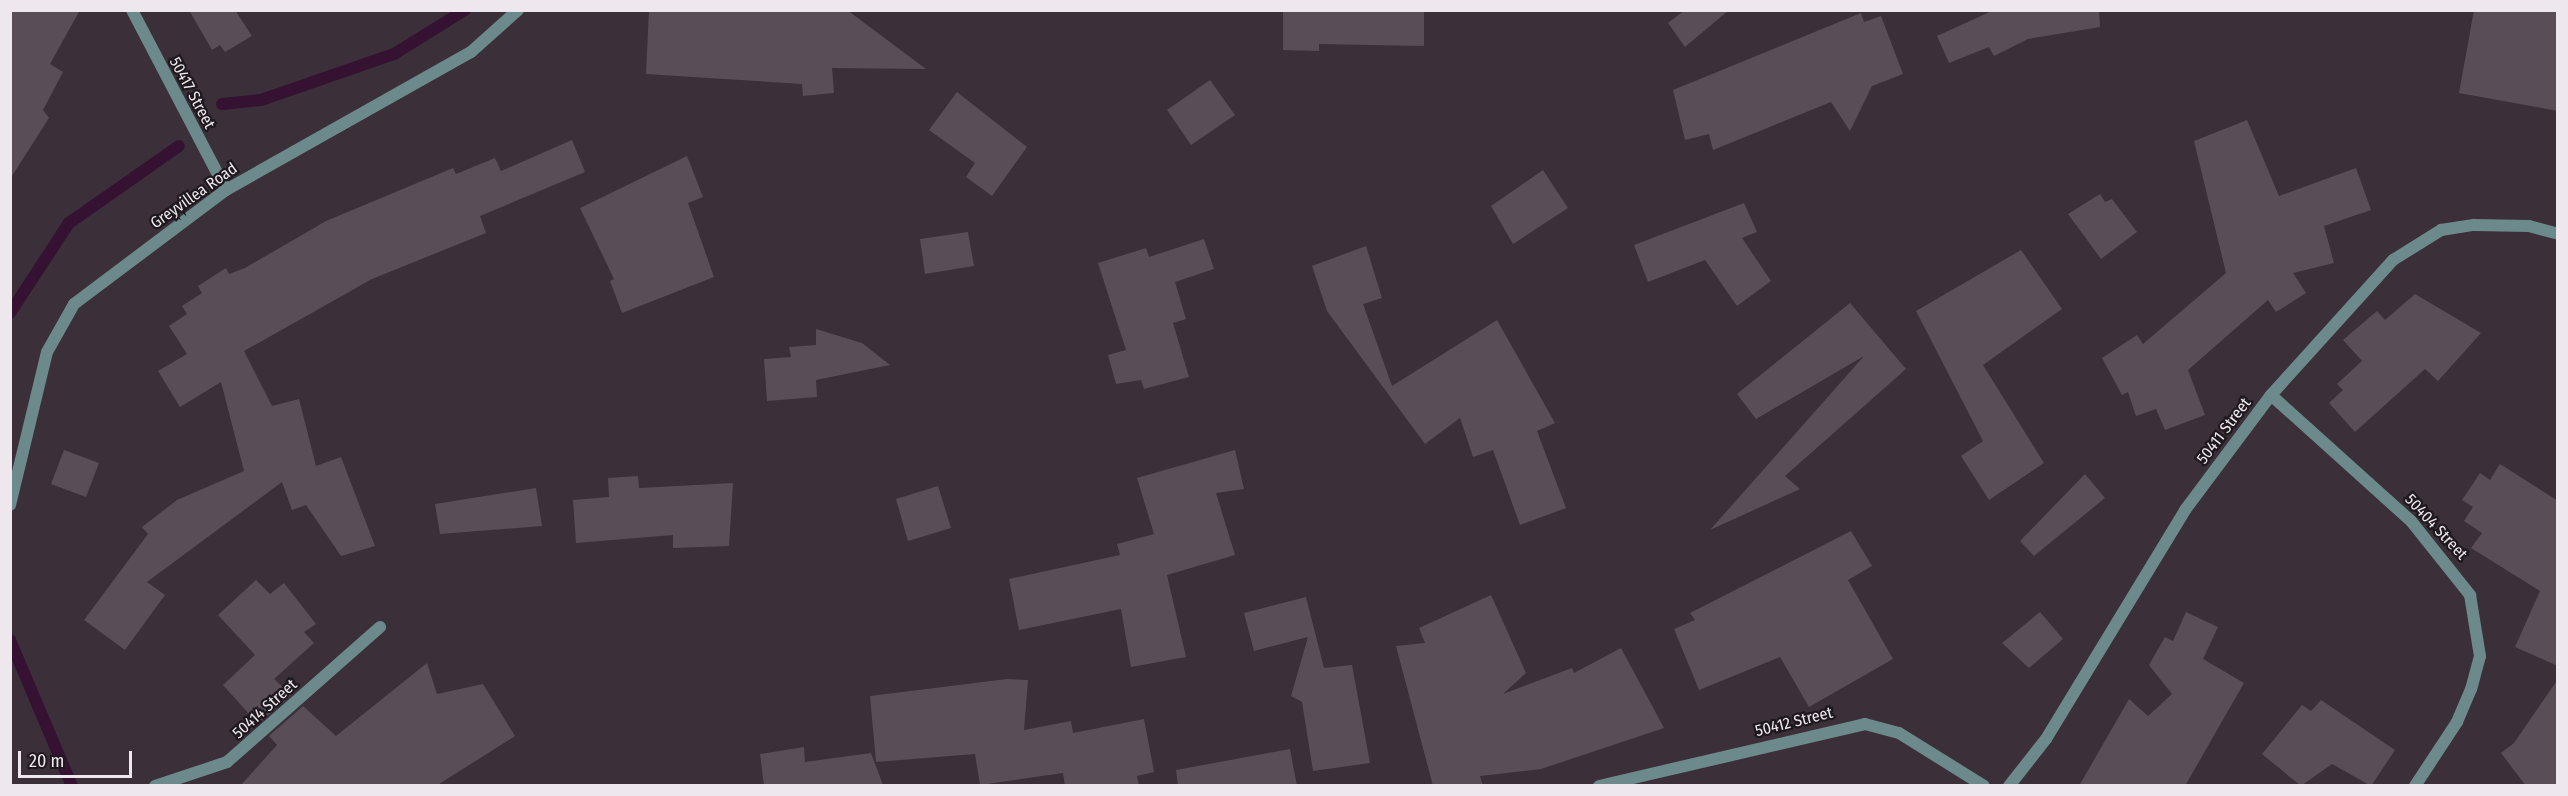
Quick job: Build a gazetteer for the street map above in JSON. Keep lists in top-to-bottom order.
{
  "streets": {
    "street": [
      "50417 Street",
      "Greyvillea Road",
      "50411 Street",
      "50404 Street",
      "50414 Street",
      "50412 Street"
    ]
  },
  "crossings": [
    ["50417 Street", "Greyvillea Road"],
    ["50411 Street", "50404 Street"]
  ],
  "scale_bar": "20 m"
}
